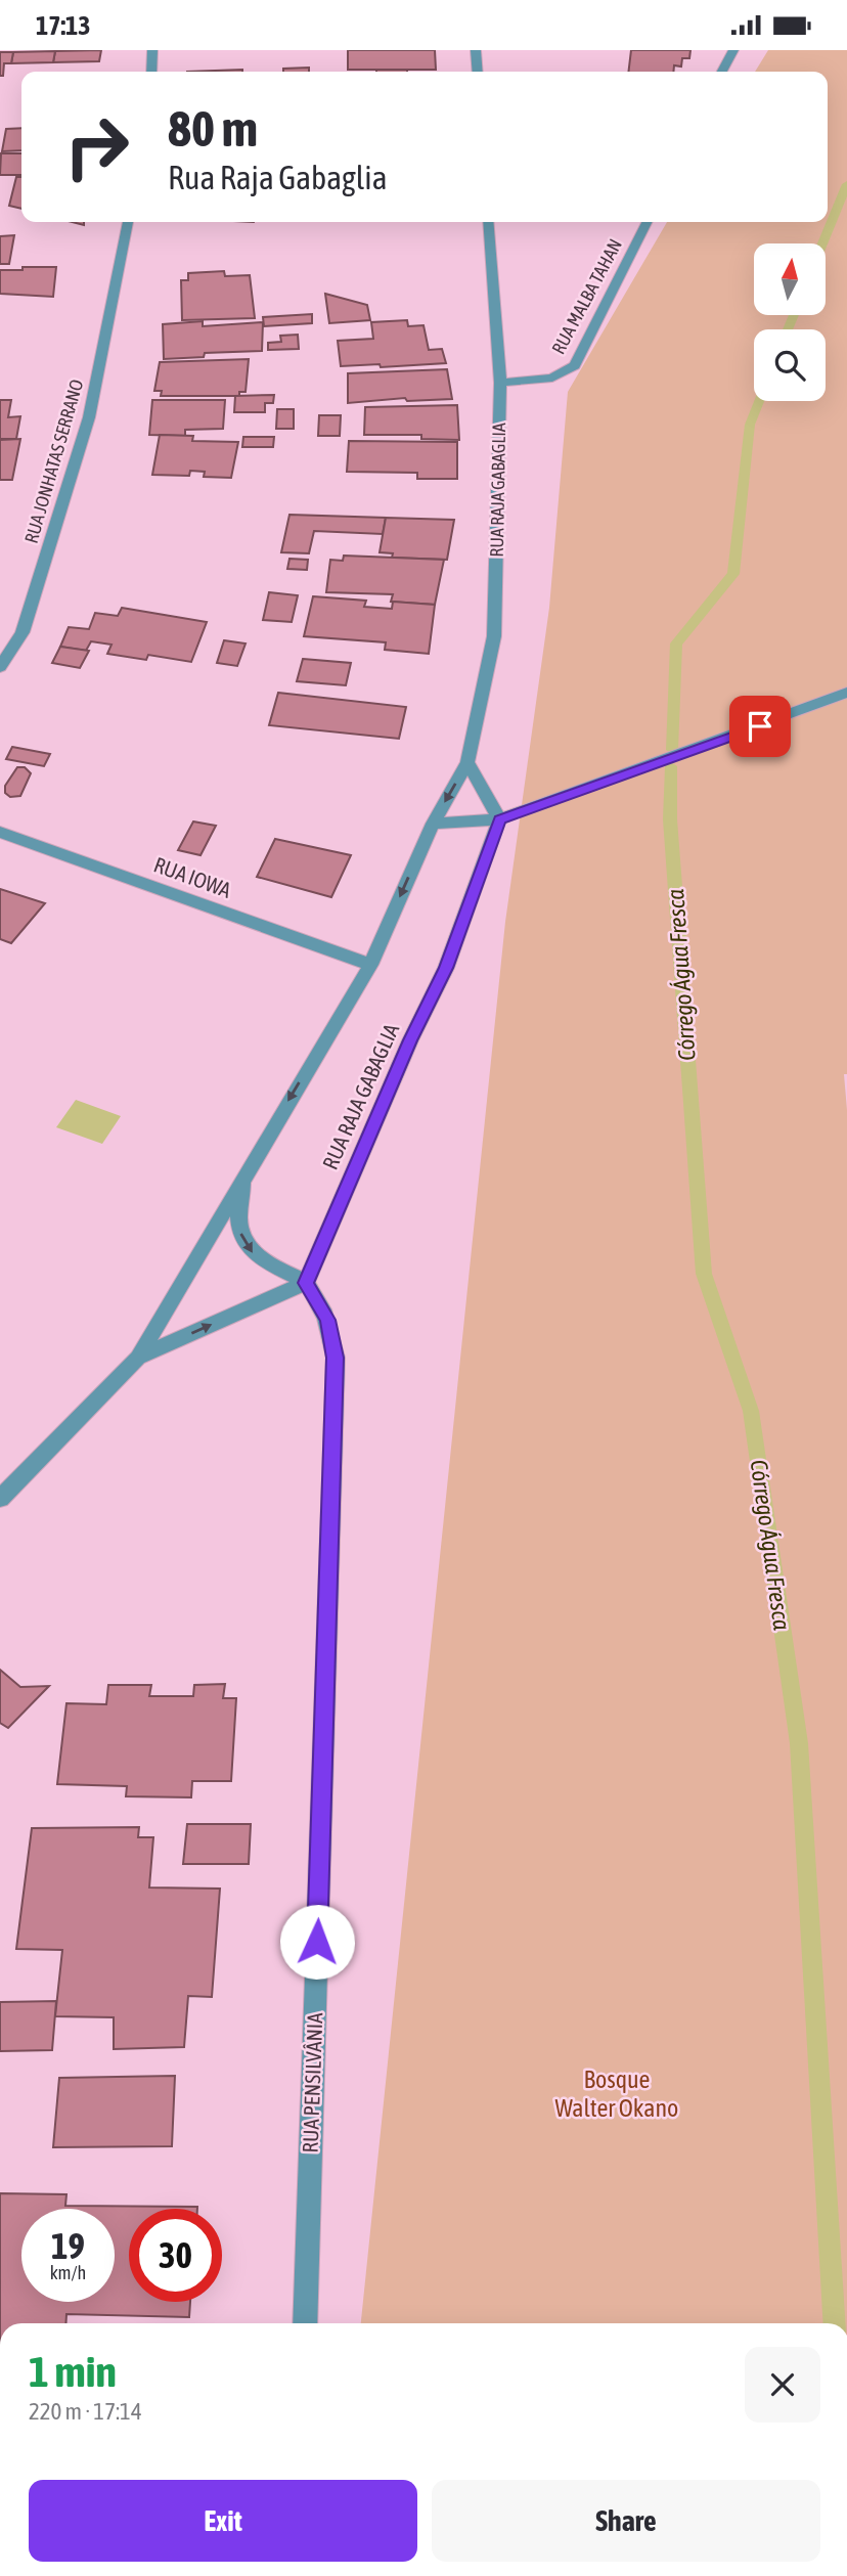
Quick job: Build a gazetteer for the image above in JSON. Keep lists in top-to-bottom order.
{
  "streets": {
    "street": [
      "RUA MALBA TAHAN",
      "RUA JONHATAS SERRANO",
      "RUA RAJA GABAGLIA",
      "RUA IOWA",
      "RUA PENSILVÂNIA"
    ]
  },
  "crossings": [
    ["RUA MALBA TAHAN", "RUA RAJA GABAGLIA"],
    ["RUA RAJA GABAGLIA", "RUA IOWA"],
    ["RUA RAJA GABAGLIA", "RUA PENSILVÂNIA"]
  ],
  "water": ["Córrego Água Fresca"],
  "parks": ["Bosque Walter Okano"],
  "north": "top",
  "page": {
    "status": "17:13",
    "turn": ["80 m", "Rua Raja Gabaglia"],
    "speed": "19 km/h",
    "limit": "30",
    "heading": ["1 min", "220 m · 17:14"],
    "buttons": ["Exit", "Share"]
  }
}
